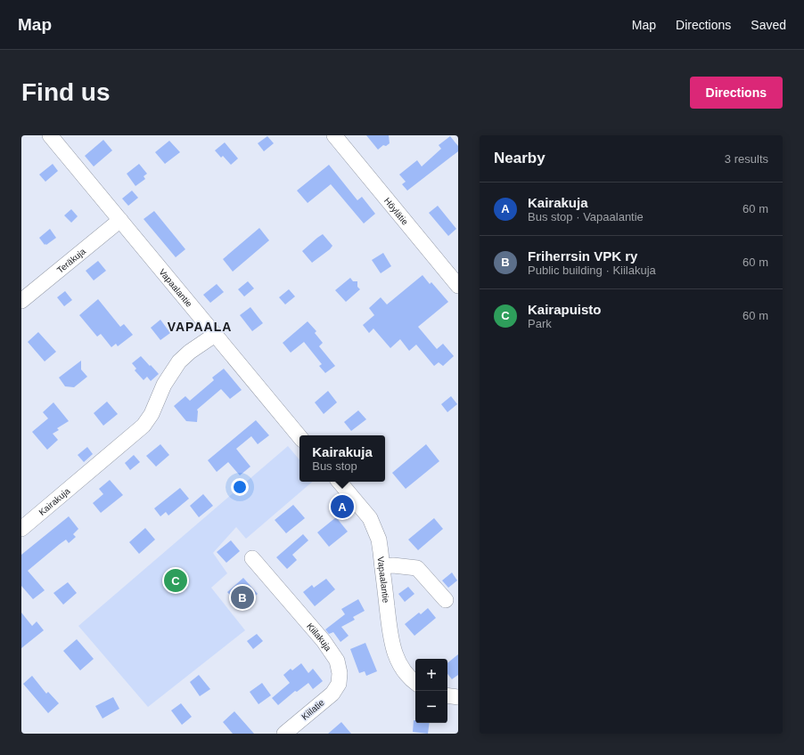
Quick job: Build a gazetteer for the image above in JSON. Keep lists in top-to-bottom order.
{
  "streets": {
    "street": [
      "Höylätie",
      "Teräkuja",
      "Vapaalantie",
      "Kairakuja",
      "Kiilakuja",
      "Kiilatie"
    ]
  },
  "crossings": [
    ["Teräkuja", "Vapaalantie"],
    ["Vapaalantie", "Kairakuja"],
    ["Kiilakuja", "Kiilatie"]
  ],
  "districts": ["VAPAALA"],
  "page": {
    "header": "Map",
    "nav": ["Map", "Directions", "Saved"],
    "buttons": "Directions",
    "title": "Find us",
    "heading": ["Nearby", "3 results"],
    "list": [
      {
        "mark": "A",
        "name": "Kairakuja",
        "note": "Bus stop · Vapaalantie",
        "value": "60 m"
      },
      {
        "mark": "B",
        "name": "Friherrsin VPK ry",
        "note": "Public building · Kiilakuja",
        "value": "60 m"
      },
      {
        "mark": "C",
        "name": "Kairapuisto",
        "note": "Park",
        "value": "60 m"
      }
    ],
    "popup": ["Kairakuja", "Bus stop"],
    "pins": ["A", "C", "B"],
    "map_buttons": ["+", "−"]
  }
}
